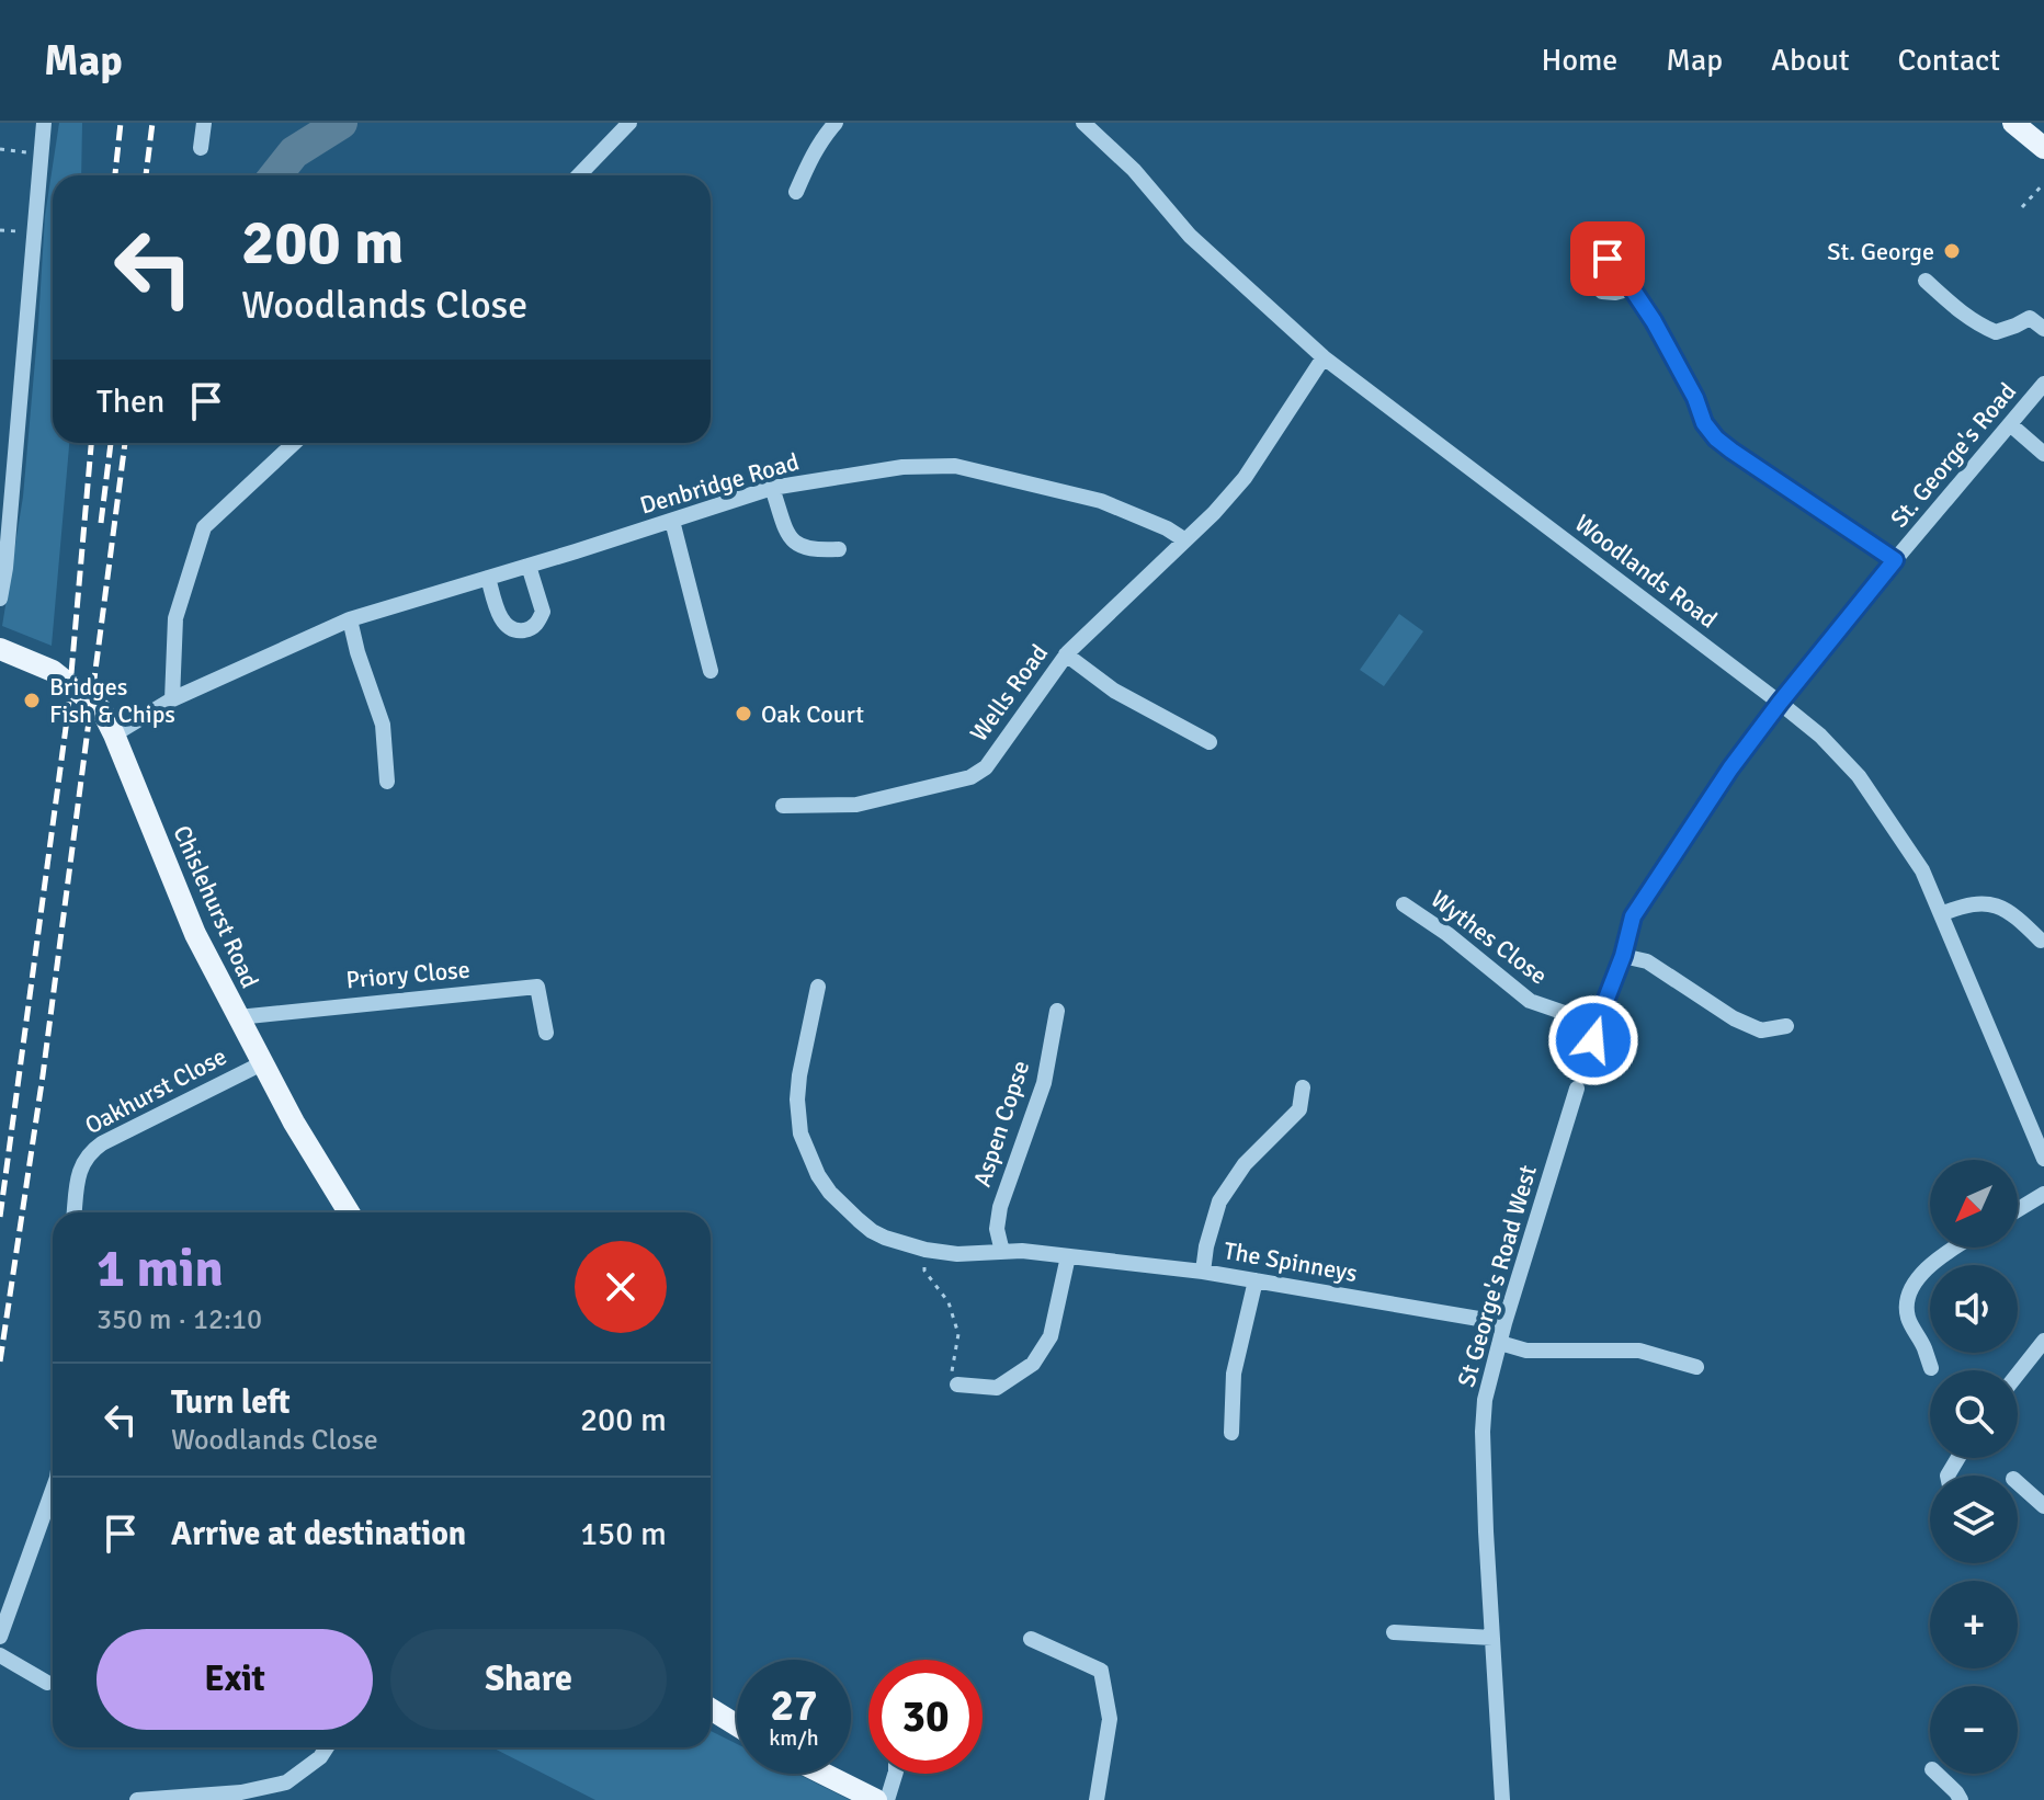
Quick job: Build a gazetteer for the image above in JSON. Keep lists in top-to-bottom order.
{
  "streets": {
    "main road": ["Chislehurst Road"],
    "street": [
      "St. George's Road",
      "Denbridge Road",
      "Woodlands Road",
      "Wells Road",
      "Wythes Close",
      "Priory Close",
      "Oakhurst Close",
      "Aspen Copse",
      "The Spinneys",
      "St George's Road West"
    ]
  },
  "crossings": [
    ["St. George's Road", "Woodlands Road"],
    ["St. George's Road", "Wythes Close"],
    ["Denbridge Road", "Wells Road"],
    ["Denbridge Road", "Chislehurst Road"],
    ["Chislehurst Road", "Priory Close"],
    ["Chislehurst Road", "Oakhurst Close"],
    ["Aspen Copse", "The Spinneys"],
    ["The Spinneys", "St George's Road West"]
  ],
  "places": ["St. George", "Bridges Fish & Chips", "Oak Court"],
  "north": "bottom left",
  "page": {
    "header": "Map",
    "nav": [
      "Home",
      "Map",
      "About",
      "Contact"
    ],
    "turn": ["200 m", "Woodlands Close"],
    "then": "Then",
    "map_buttons": ["+", "−"],
    "heading": ["1 min", "350 m · 12:10"],
    "list": [
      {
        "name": "Turn left",
        "note": "Woodlands Close",
        "value": "200 m"
      },
      {
        "name": "Arrive at destination",
        "value": "150 m"
      }
    ],
    "buttons": ["Exit", "Share"],
    "speed": "27 km/h",
    "limit": "30"
  }
}
